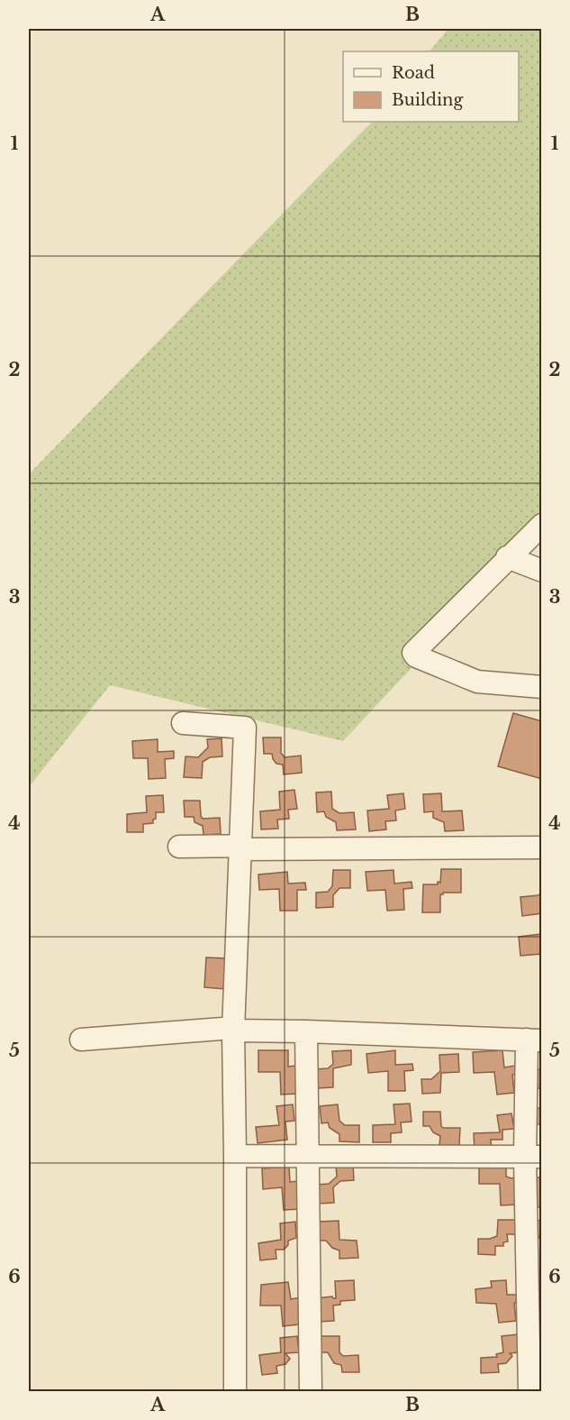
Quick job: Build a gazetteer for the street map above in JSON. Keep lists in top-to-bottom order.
{
  "legend": ["Road", "Building"],
  "grid": {
    "columns": ["A", "B"],
    "rows": [
      "1",
      "2",
      "3",
      "4",
      "5",
      "6"
    ]
  }
}
